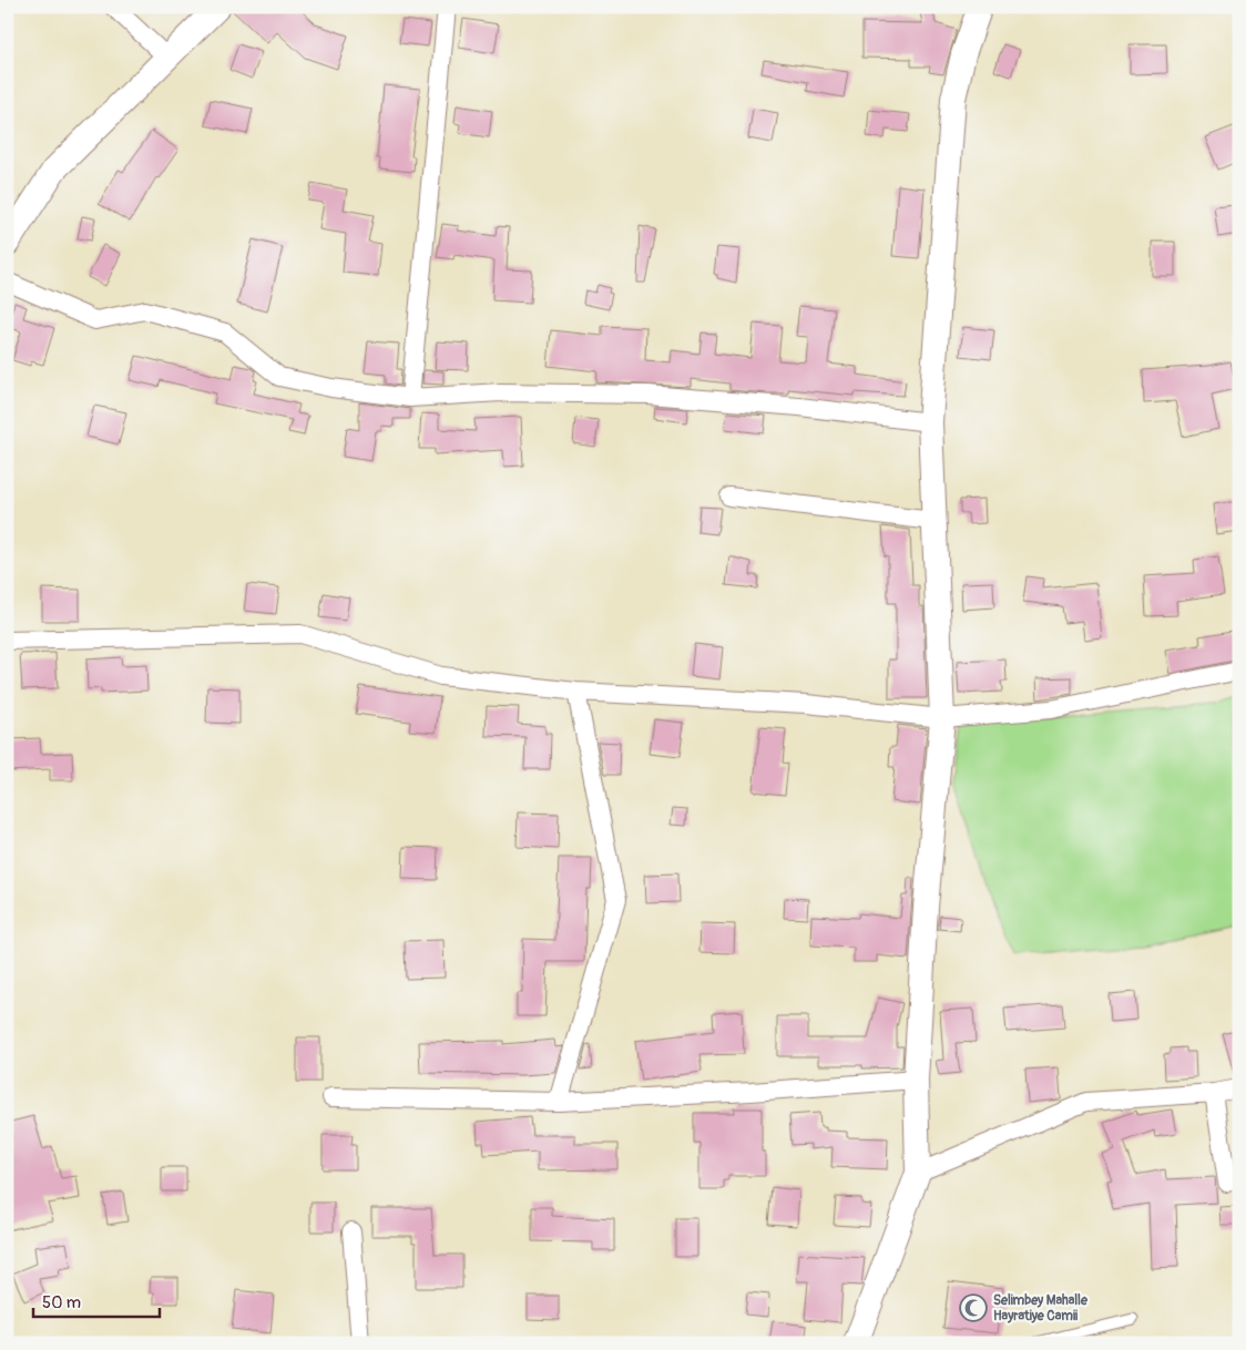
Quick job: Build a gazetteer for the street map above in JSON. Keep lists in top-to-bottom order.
{
  "places": {
    "mosque": ["Selimbey Mahalle Hayratiye Camii"]
  },
  "scale_bar": "50 m"
}
